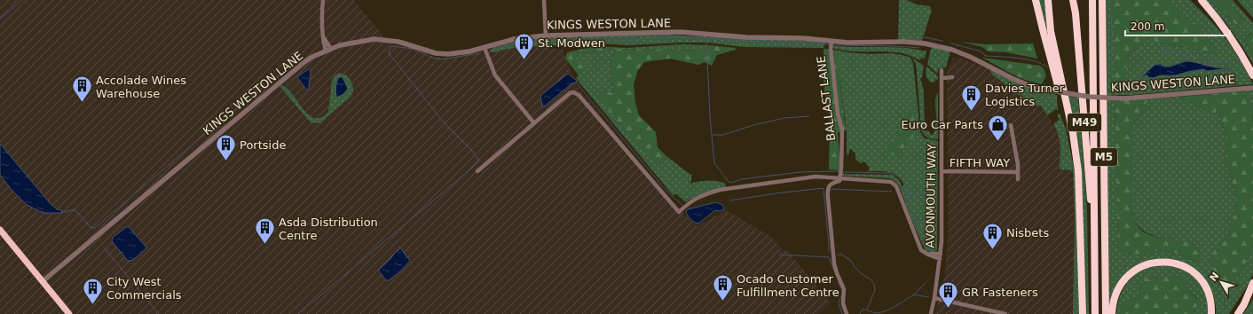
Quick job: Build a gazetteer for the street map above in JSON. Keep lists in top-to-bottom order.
{
  "streets": {
    "highway": ["M49", "M5"],
    "street": [
      "KINGS WESTON LANE",
      "BALLAST LANE",
      "FIFTH WAY",
      "AVONMOUTH WAY"
    ]
  },
  "crossings": [
    ["KINGS WESTON LANE", "BALLAST LANE"],
    ["M49", "M5"],
    ["FIFTH WAY", "AVONMOUTH WAY"]
  ],
  "places": {
    "building": [
      "St. Modwen",
      "Accolade Wines Warehouse",
      "Davies Turner Logistics",
      "Portside",
      "Asda Distribution Centre",
      "Nisbets",
      "Ocado Customer Fulfillment Centre",
      "City West Commercials",
      "GR Fasteners"
    ],
    "shop": ["Euro Car Parts"]
  },
  "scale_bar": "200 m",
  "north": "top left"
}
